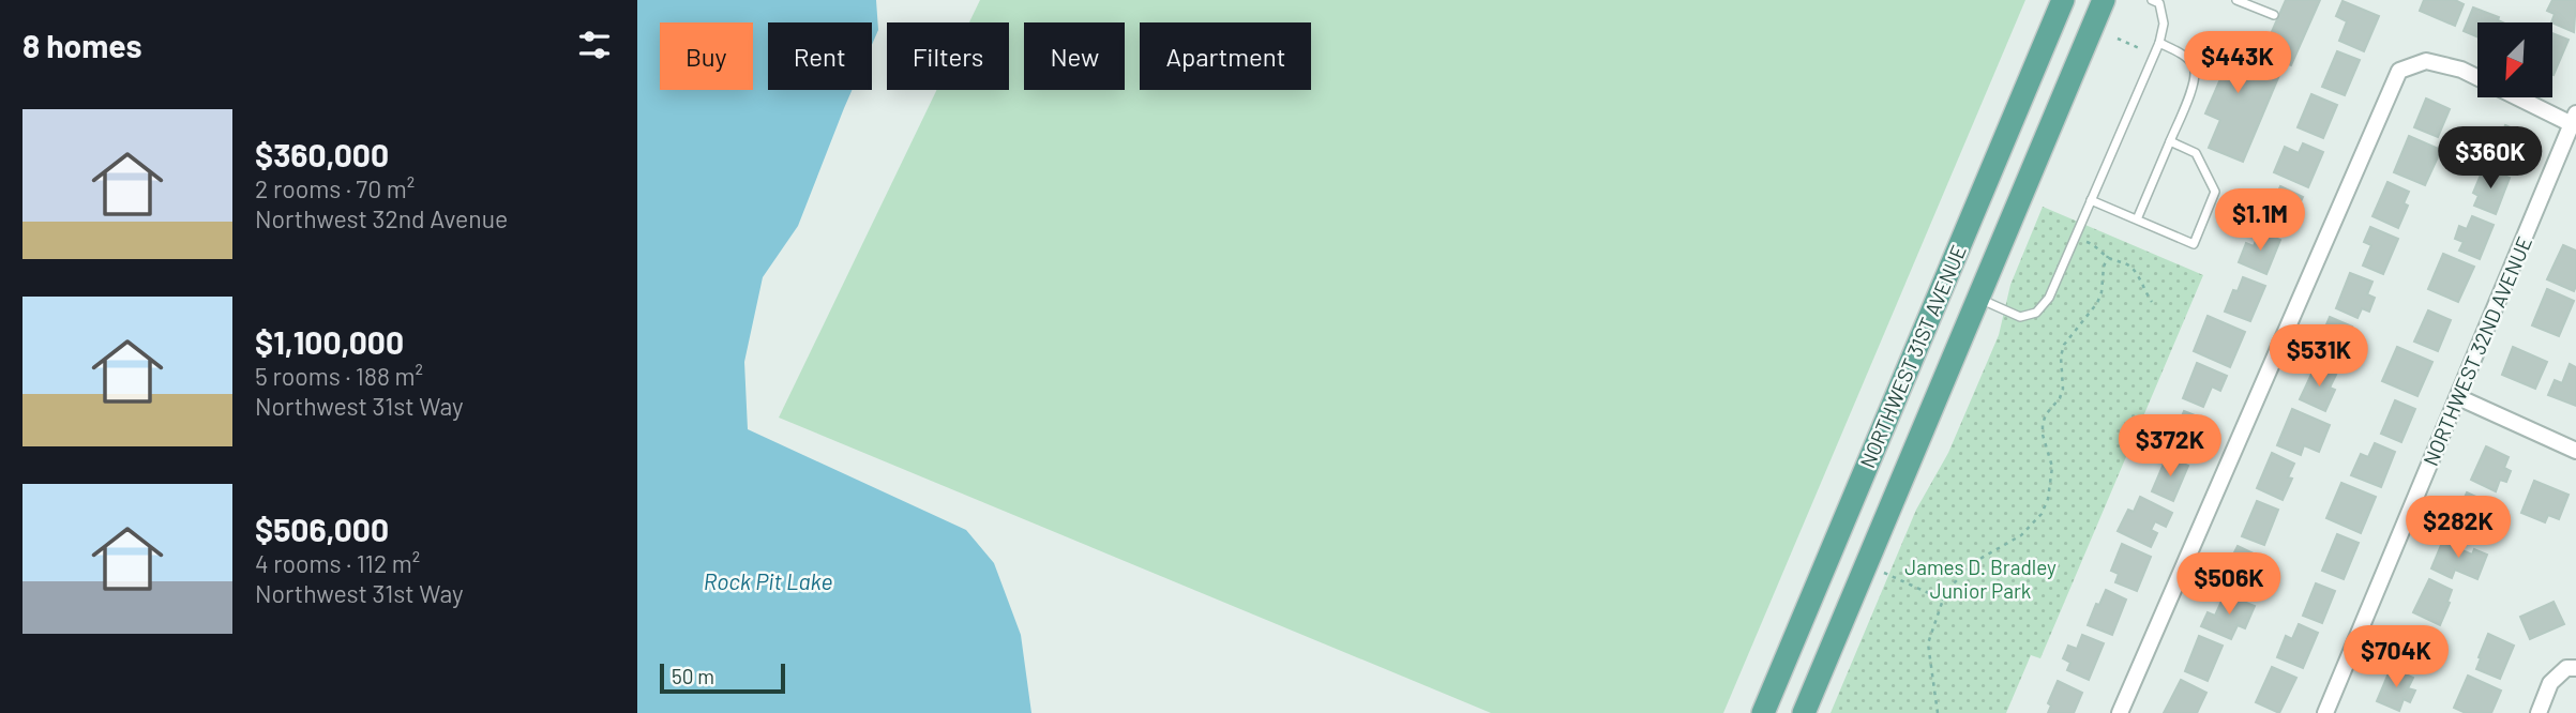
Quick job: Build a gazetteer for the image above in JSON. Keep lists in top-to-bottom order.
{
  "streets": {
    "main road": ["NORTHWEST 31ST AVENUE"],
    "street": ["NORTHWEST 32ND AVENUE"]
  },
  "water": ["Rock Pit Lake"],
  "parks": ["James D. Bradley Junior Park"],
  "scale_bar": "50 m",
  "north": "bottom left",
  "page": {
    "heading": "8 homes",
    "chip": [
      "Buy",
      "Rent",
      "Filters",
      "New",
      "Apartment"
    ],
    "price": [
      "$443K",
      "$360K",
      "$1.1M",
      "$531K",
      "$372K",
      "$282K",
      "$506K",
      "$704K"
    ],
    "list": [
      {
        "name": "$360,000",
        "note": "2 rooms · 70 m² · Northwest 32nd Avenue"
      },
      {
        "name": "$1,100,000",
        "note": "5 rooms · 188 m² · Northwest 31st Way"
      },
      {
        "name": "$506,000",
        "note": "4 rooms · 112 m² · Northwest 31st Way"
      }
    ],
    "scale": "50 m"
  }
}
